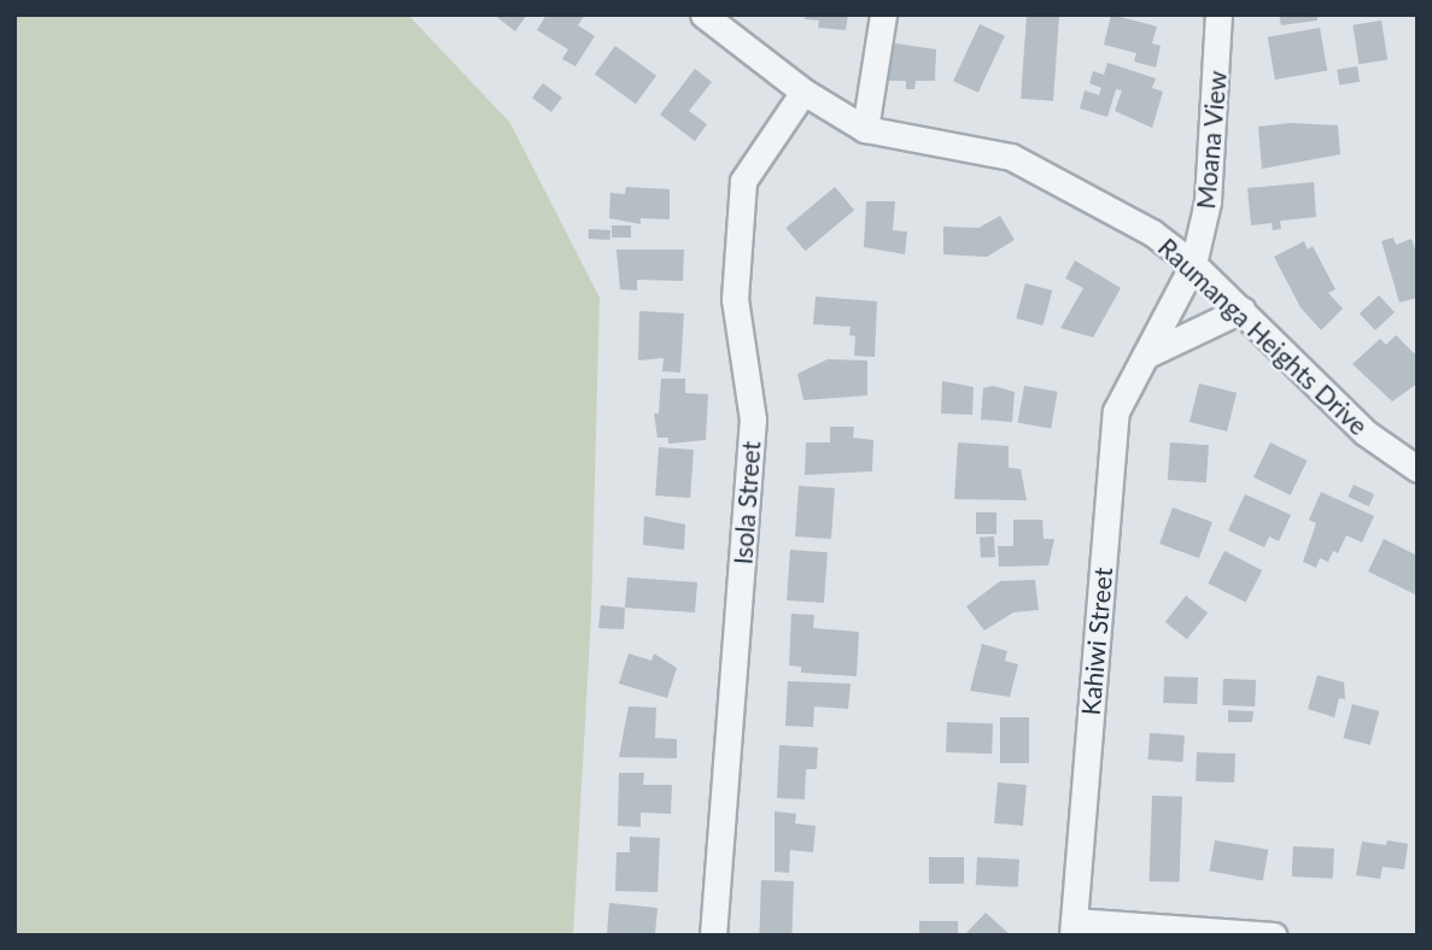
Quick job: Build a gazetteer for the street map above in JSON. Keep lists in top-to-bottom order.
{
  "streets": {
    "street": [
      "Moana View",
      "Raumanga Heights Drive",
      "Isola Street",
      "Kahiwi Street"
    ]
  },
  "crossings": [
    ["Moana View", "Raumanga Heights Drive"],
    ["Moana View", "Kahiwi Street"],
    ["Raumanga Heights Drive", "Isola Street"],
    ["Raumanga Heights Drive", "Kahiwi Street"]
  ]
}
